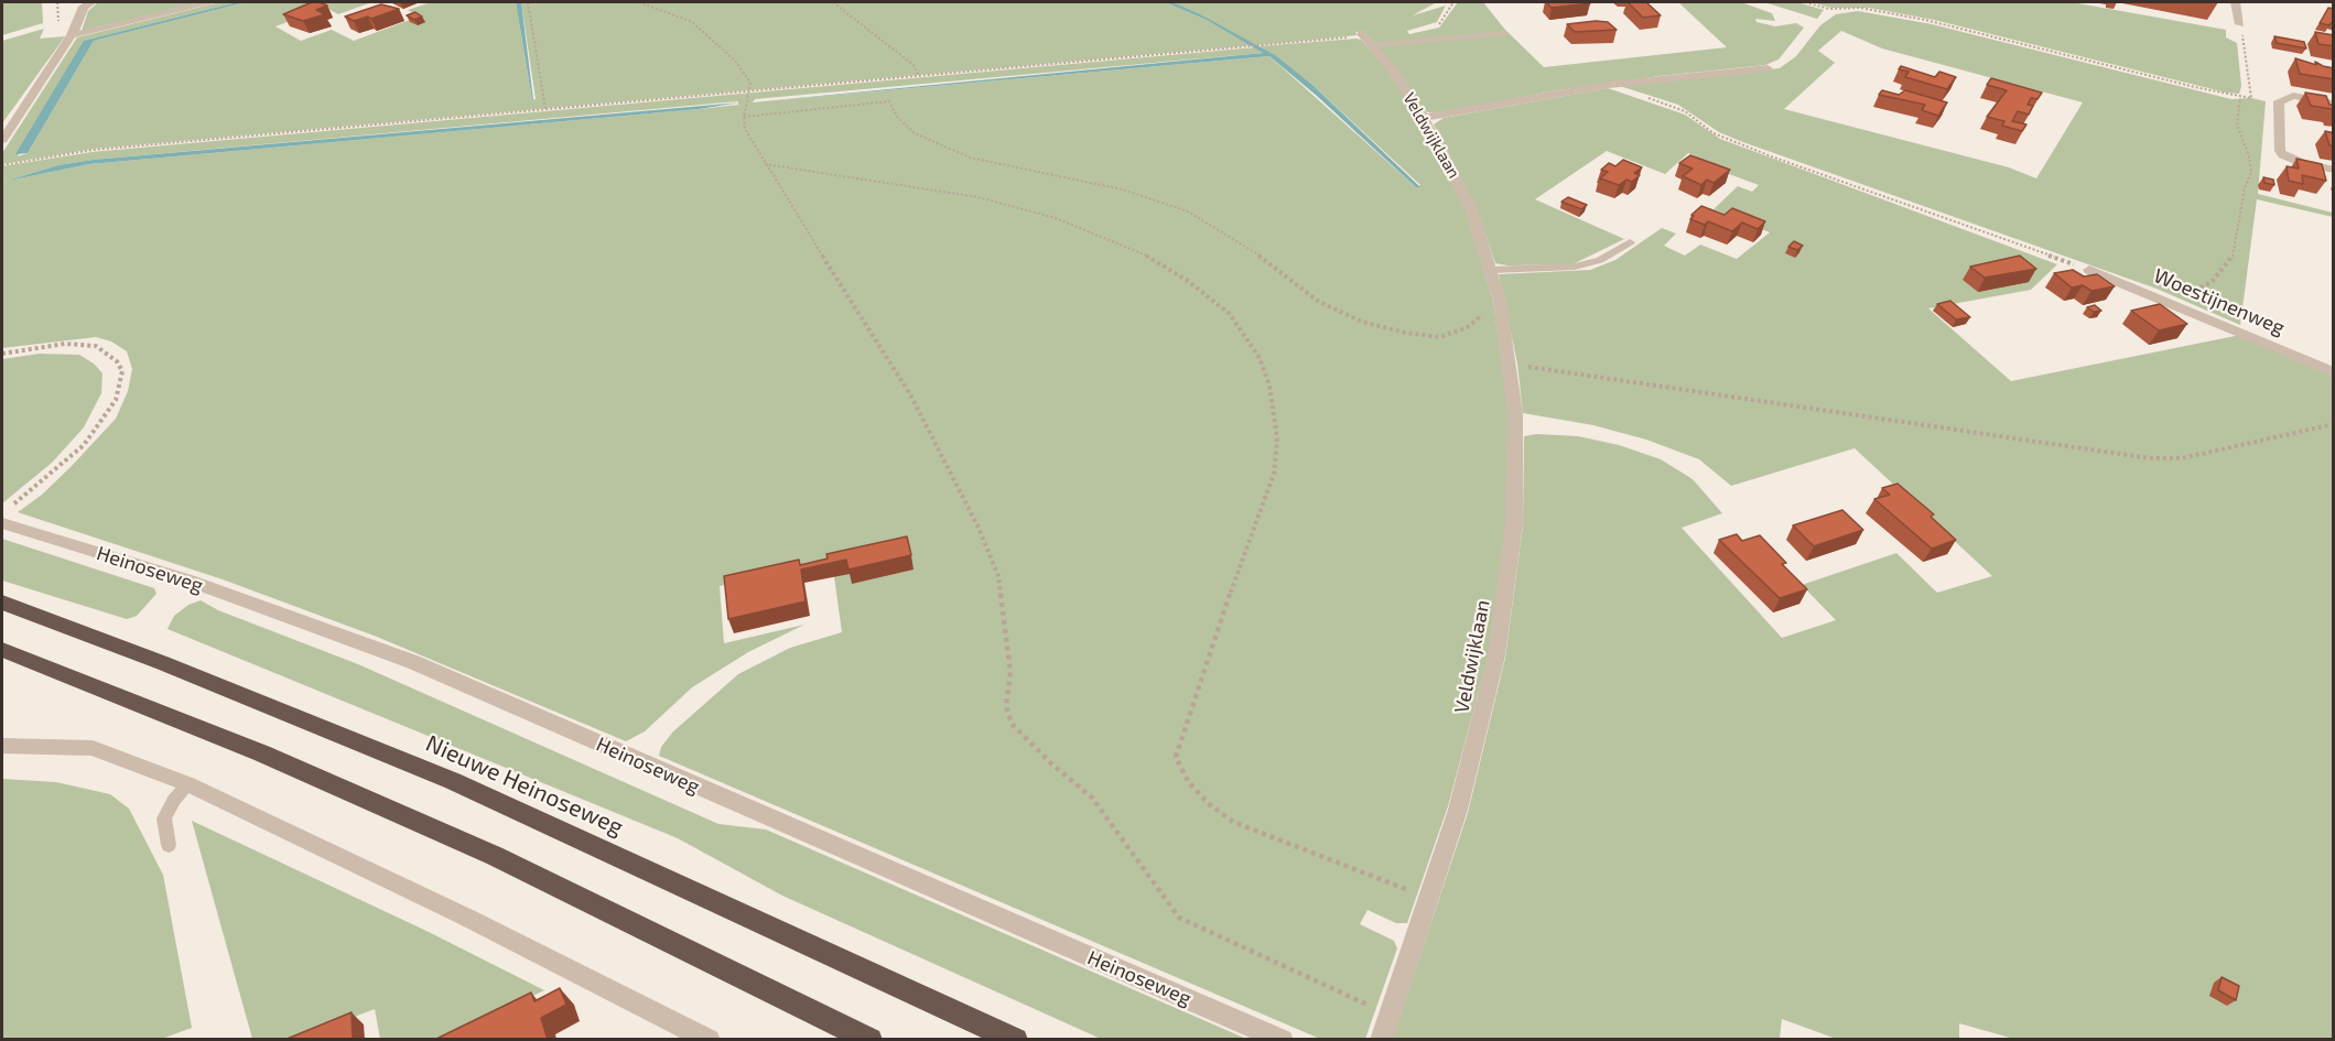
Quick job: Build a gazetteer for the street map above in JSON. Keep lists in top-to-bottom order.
{
  "streets": {
    "highway": ["Nieuwe Heinoseweg"],
    "street": ["Veldwijklaan", "Woestijnenweg", "Heinoseweg"]
  }
}
